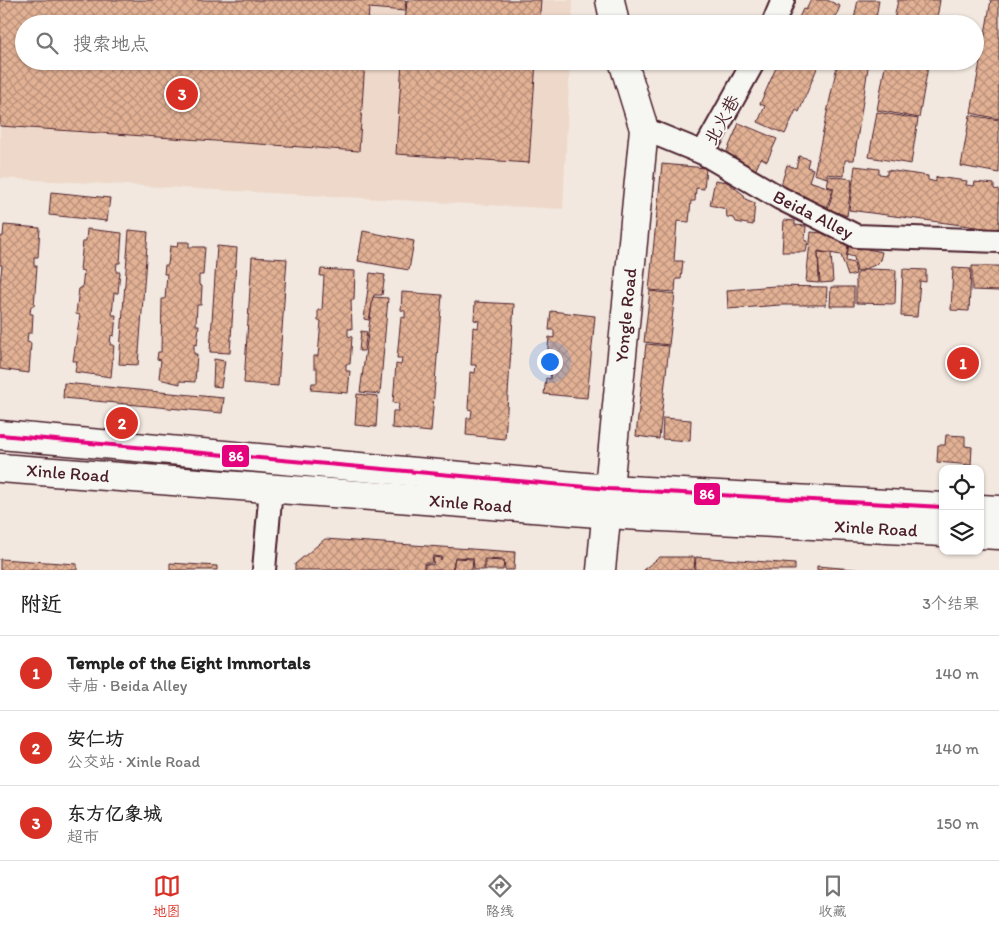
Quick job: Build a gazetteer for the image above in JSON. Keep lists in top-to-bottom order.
{
  "streets": {
    "main road": ["Yongle Road", "Xinle Road"],
    "street": ["北火巷", "Beida Alley"]
  },
  "crossings": [
    ["北火巷", "Beida Alley"],
    ["Beida Alley", "Yongle Road"],
    ["Yongle Road", "Xinle Road"]
  ],
  "lines": ["transit line 86"],
  "page": {
    "search": "搜索地点",
    "pins": ["3", "1", "2"],
    "heading": ["附近", "3个结果"],
    "list": [
      {
        "mark": "1",
        "name": "Temple of the Eight Immortals",
        "note": "寺庙 · Beida Alley",
        "value": "140 m"
      },
      {
        "mark": "2",
        "name": "安仁坊",
        "note": "公交站 · Xinle Road",
        "value": "140 m"
      },
      {
        "mark": "3",
        "name": "东方亿象城",
        "note": "超市",
        "value": "150 m"
      }
    ],
    "nav": ["地图", "路线", "收藏"]
  }
}
